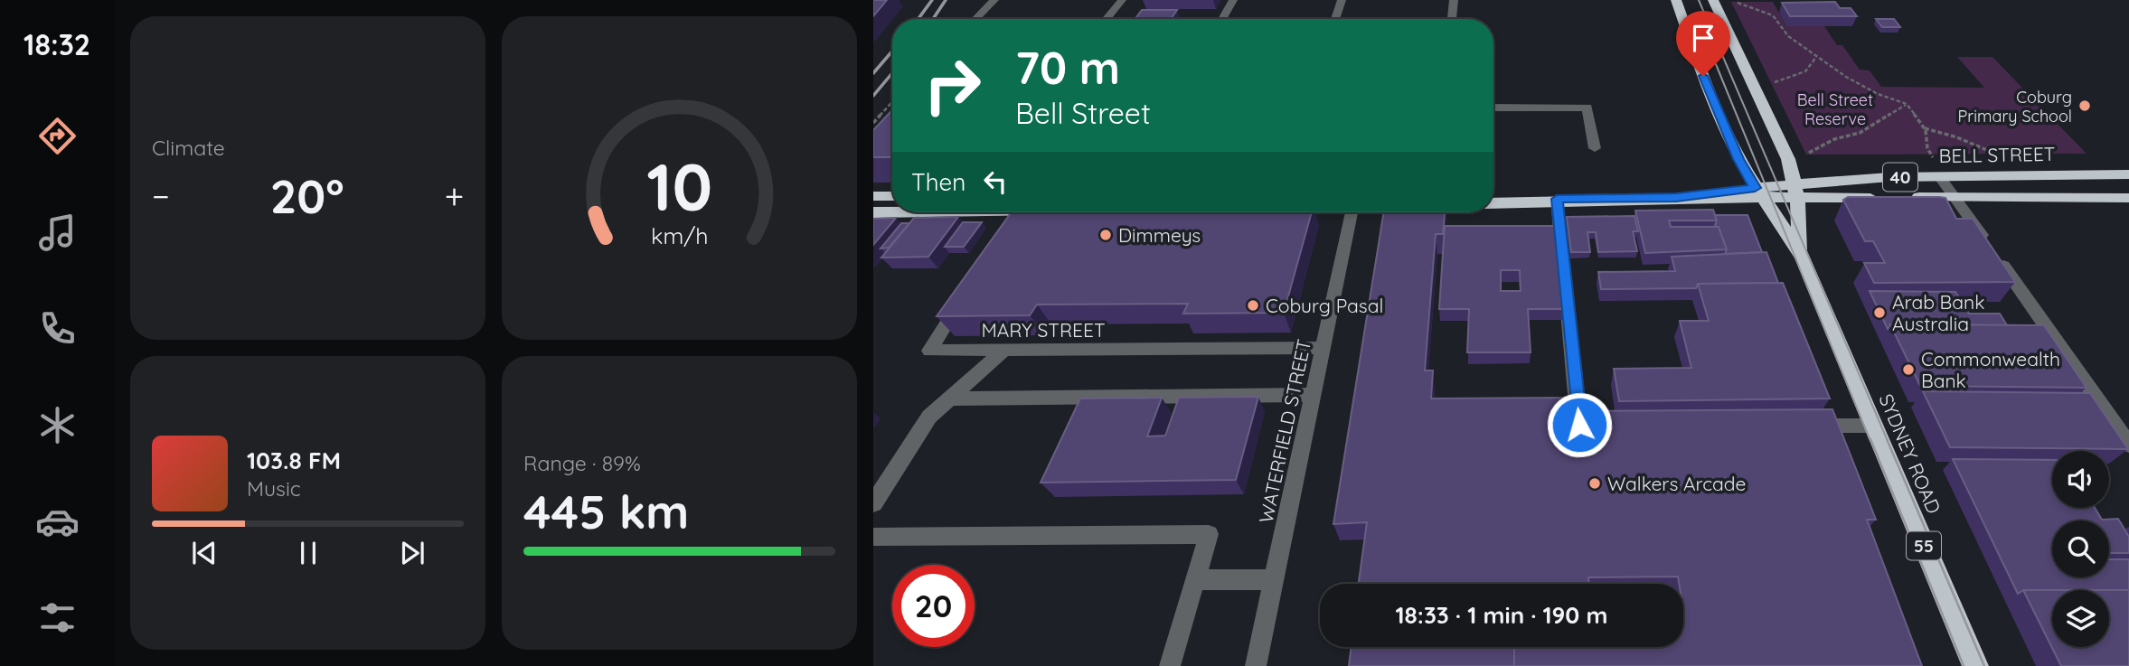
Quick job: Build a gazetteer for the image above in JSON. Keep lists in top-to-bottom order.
{
  "streets": {
    "highway": [
      "BELL STREET",
      "40",
      "SYDNEY ROAD",
      "55"
    ],
    "street": ["MARY STREET", "WATERFIELD STREET"]
  },
  "crossings": [
    ["BELL STREET", "SYDNEY ROAD"],
    ["MARY STREET", "WATERFIELD STREET"]
  ],
  "parks": ["Bell Street Reserve"],
  "places": [
    "Coburg Primary School",
    "Dimmeys",
    "Coburg Pasal",
    "Arab Bank Australia",
    "Commonwealth Bank",
    "Walkers Arcade"
  ],
  "page": {
    "tabs": "18:32",
    "tile": [
      "Climate",
      ["Range · 89%", "445 km"]
    ],
    "turn": ["70 m", "Bell Street"],
    "then": "Then",
    "heat": ["−", "20°", "+"],
    "song": ["103.8 FM", "Music"],
    "limit": "20",
    "trip": "18:33 · 1 min · 190 m",
    "gauge": ["10", "km/h"]
  }
}
